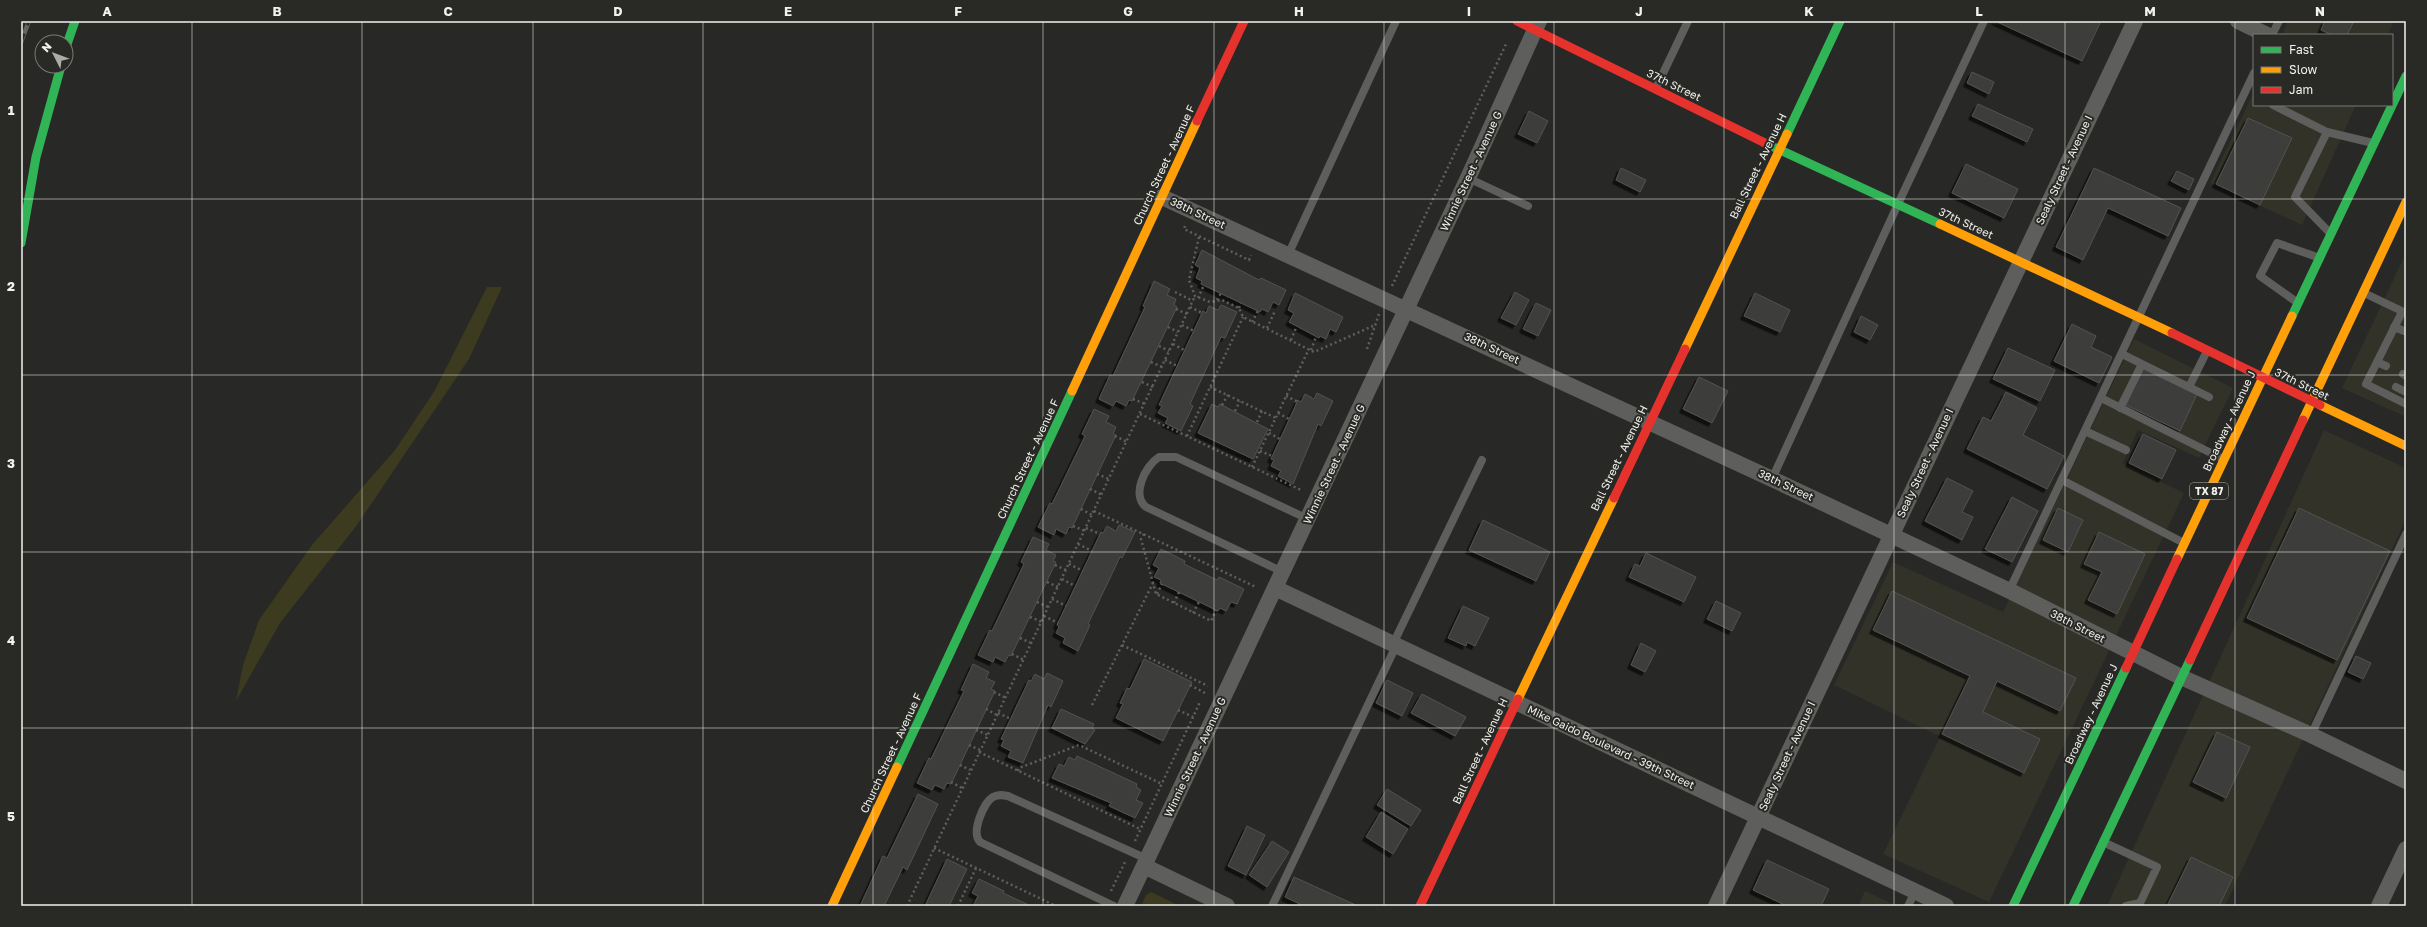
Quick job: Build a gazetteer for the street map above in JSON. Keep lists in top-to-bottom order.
{
  "streets": {
    "main road": [
      "37th Street",
      "Church Street - Avenue F",
      "Ball Street - Avenue H",
      "Broadway - Avenue J",
      "TX 87"
    ],
    "street": [
      "Sealy Street - Avenue I",
      "Winnie Street - Avenue G",
      "38th Street",
      "Mike Gaido Boulevard - 39th Street"
    ]
  },
  "crossings": [
    ["37th Street", "Ball Street - Avenue H"],
    ["37th Street", "Sealy Street - Avenue I"],
    ["37th Street", "Winnie Street - Avenue G"],
    ["37th Street", "Broadway - Avenue J"],
    ["Church Street - Avenue F", "38th Street"],
    ["Ball Street - Avenue H", "38th Street"],
    ["Ball Street - Avenue H", "Mike Gaido Boulevard - 39th Street"],
    ["Sealy Street - Avenue I", "38th Street"],
    ["Sealy Street - Avenue I", "Mike Gaido Boulevard - 39th Street"],
    ["Winnie Street - Avenue G", "38th Street"],
    ["Winnie Street - Avenue G", "Mike Gaido Boulevard - 39th Street"],
    ["38th Street", "Broadway - Avenue J"]
  ],
  "legend": ["Fast", "Slow", "Jam"],
  "north": "top left",
  "grid": {
    "columns": [
      "A",
      "B",
      "C",
      "D",
      "E",
      "F",
      "G",
      "H",
      "I",
      "J",
      "K",
      "L",
      "M",
      "N"
    ],
    "rows": [
      "1",
      "2",
      "3",
      "4",
      "5"
    ]
  }
}
